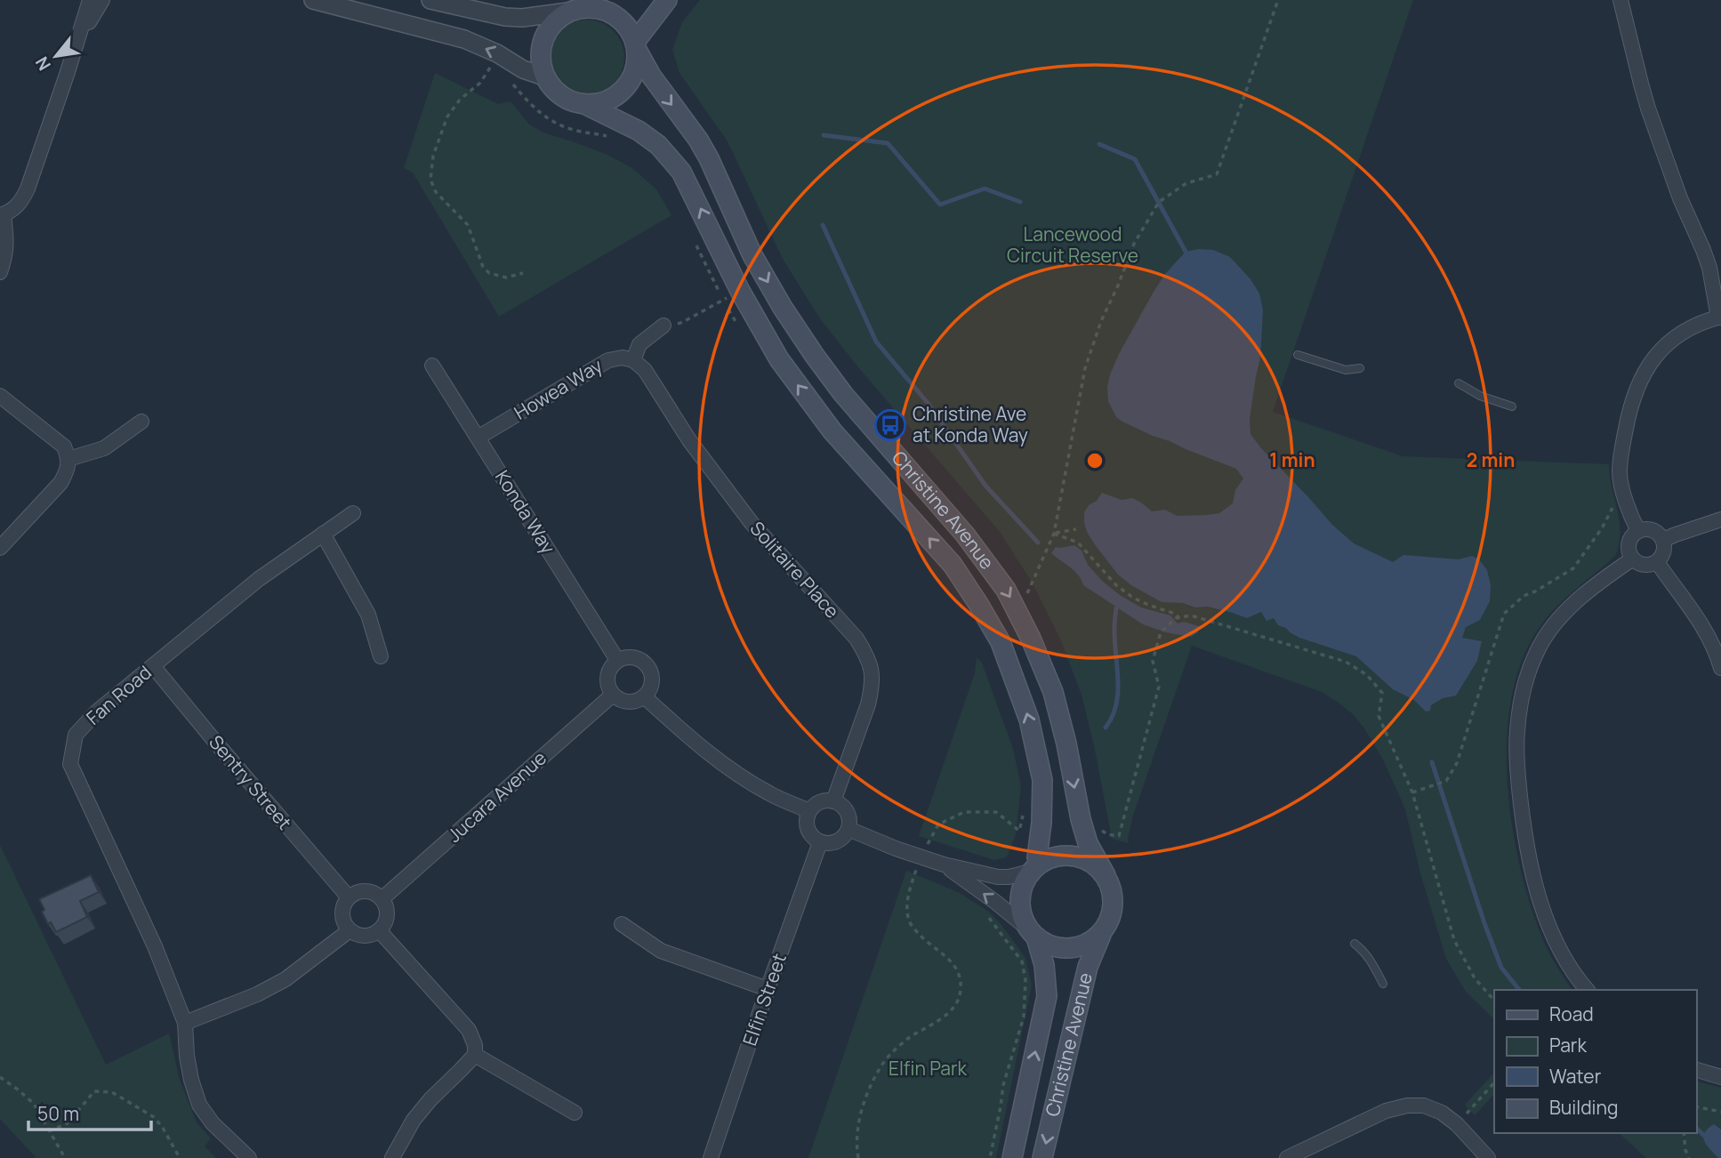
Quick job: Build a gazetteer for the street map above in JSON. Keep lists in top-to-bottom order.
{
  "streets": {
    "main road": ["Christine Avenue"],
    "street": [
      "Howea Way",
      "Konda Way",
      "Solitaire Place",
      "Fan Road",
      "Sentry Street",
      "Jucara Avenue",
      "Elfin Street"
    ]
  },
  "crossings": [
    ["Howea Way", "Konda Way"],
    ["Howea Way", "Solitaire Place"],
    ["Konda Way", "Jucara Avenue"],
    ["Solitaire Place", "Elfin Street"],
    ["Fan Road", "Sentry Street"],
    ["Sentry Street", "Jucara Avenue"]
  ],
  "parks": ["Lancewood Circuit Reserve", "Elfin Park"],
  "places": {
    "bus stop": ["Christine Ave at Konda Way"]
  },
  "legend": [
    "Road",
    "Park",
    "Water",
    "Building"
  ],
  "scale_bar": "50 m",
  "north": "bottom left",
  "rings": ["1 min", "2 min"]
}
